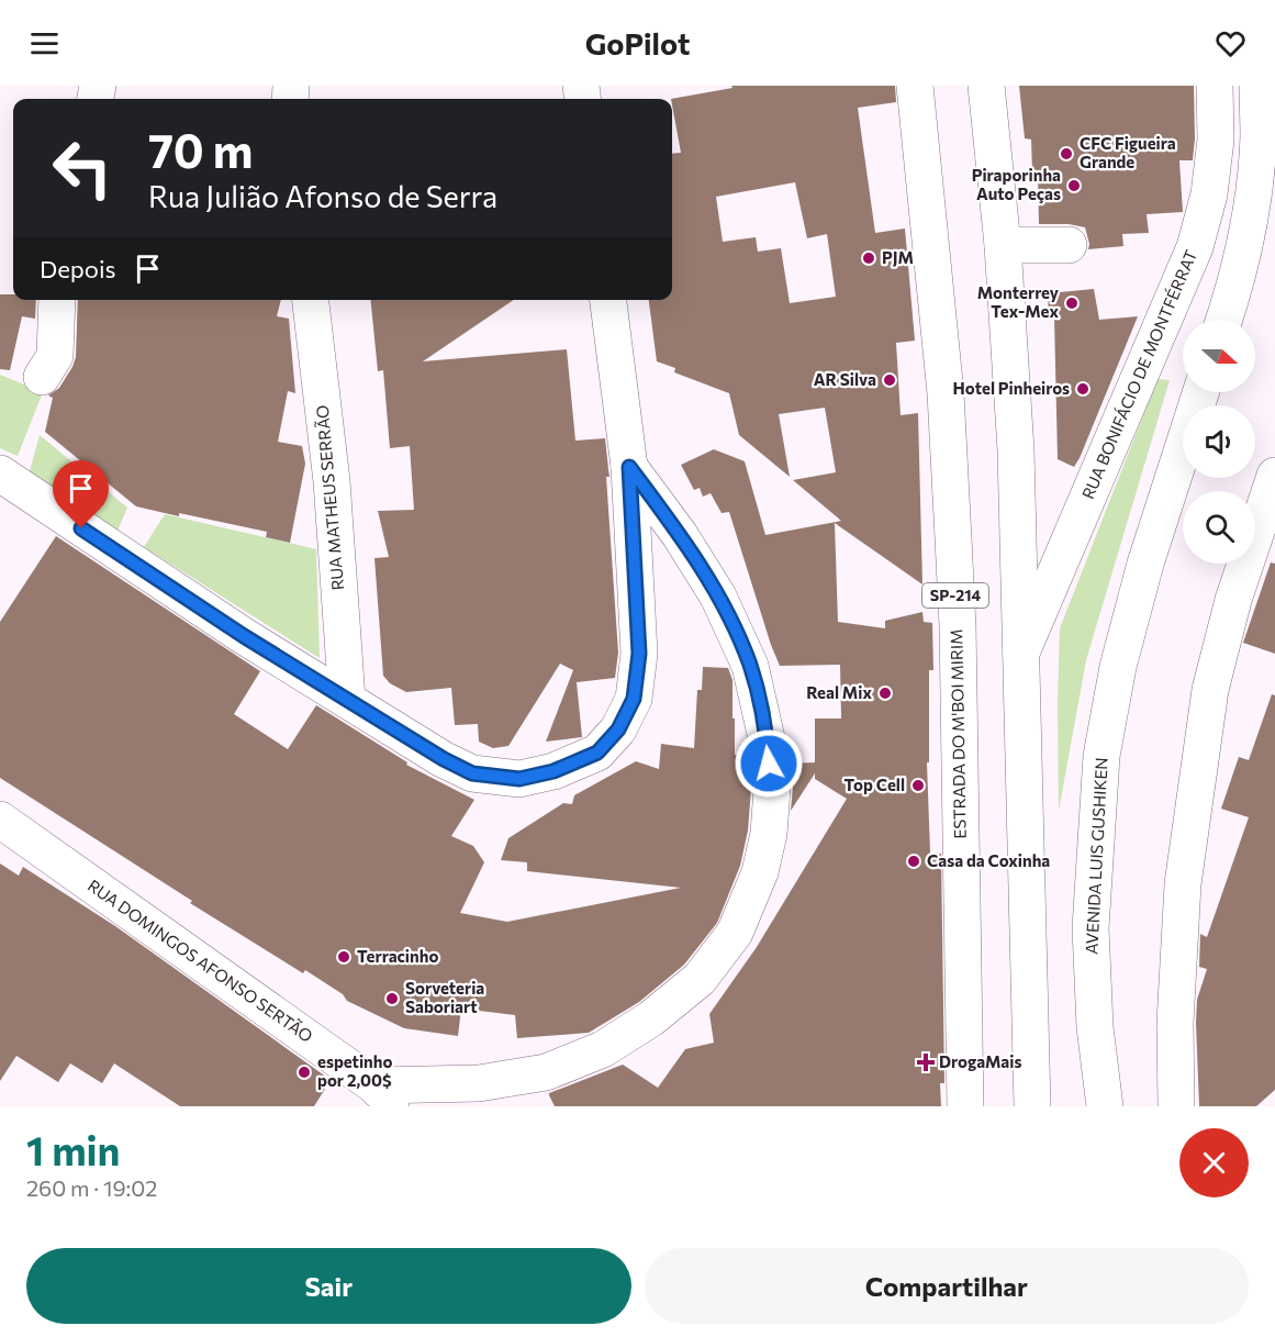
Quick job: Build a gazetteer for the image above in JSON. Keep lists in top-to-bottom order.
{
  "streets": {
    "street": [
      "RUA BONIFÁCIO DE MONTFÉRRAT",
      "RUA MATHEUS SERRÃO",
      "SP-214",
      "ESTRADA DO M'BOI MIRIM",
      "AVENIDA LUIS GUSHIKEN",
      "RUA DOMINGOS AFONSO SERTÃO"
    ]
  },
  "places": {
    "other": [
      "CFC Figueira Grande",
      "Piraporinha Auto Peças",
      "PJM",
      "Monterrey Tex-Mex",
      "AR Silva",
      "Hotel Pinheiros",
      "Real Mix",
      "Top Cell",
      "Casa da Coxinha",
      "Terracinho",
      "Sorveteria Saboriart",
      "espetinho por 2,00$"
    ],
    "health": ["DrogaMais"]
  },
  "north": "right",
  "page": {
    "header": "GoPilot",
    "turn": ["70 m", "Rua Julião Afonso de Serra"],
    "then": "Depois",
    "heading": ["1 min", "260 m · 19:02"],
    "buttons": ["Sair", "Compartilhar"]
  }
}
